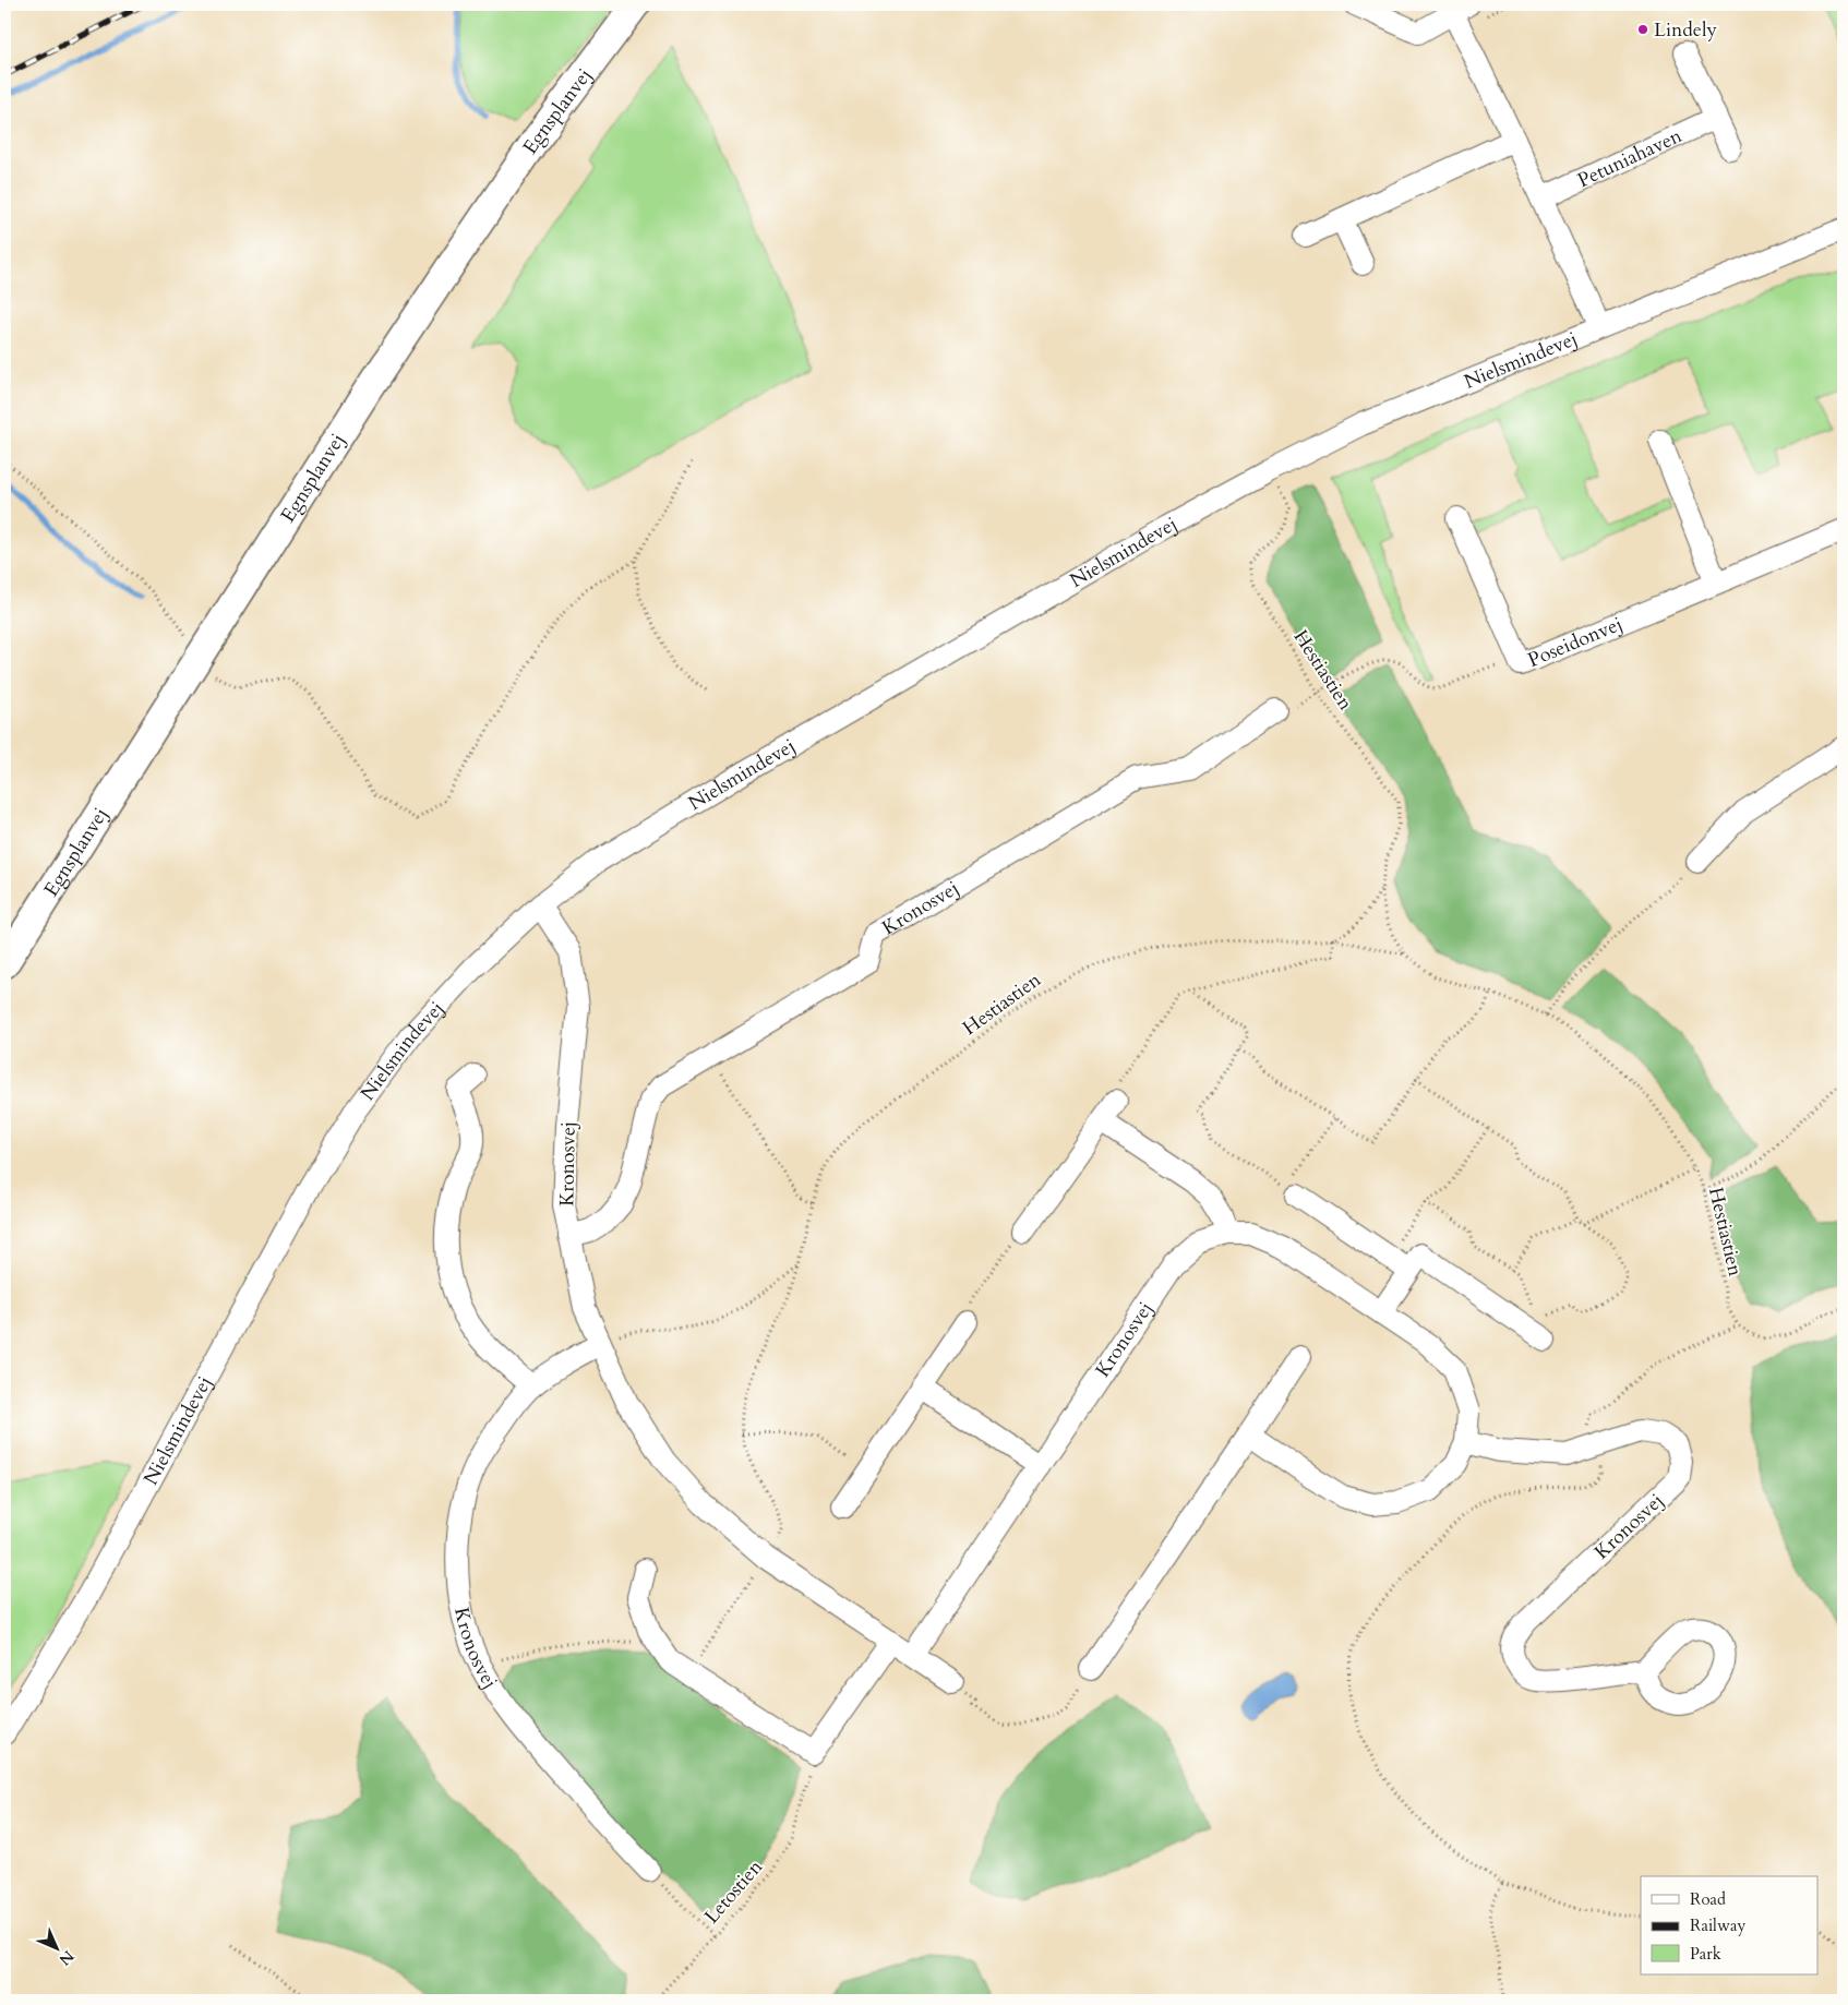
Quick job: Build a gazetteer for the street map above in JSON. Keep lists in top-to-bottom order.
{
  "streets": {
    "main road": ["Egnsplanvej"],
    "street": [
      "Petuniahaven",
      "Nielsmindevej",
      "Poseidonvej",
      "Kronosvej"
    ],
    "path": ["Hestiastien", "Letostien"]
  },
  "crossings": [
    ["Nielsmindevej", "Hestiastien"],
    ["Nielsmindevej", "Kronosvej"],
    ["Hestiastien", "Kronosvej"]
  ],
  "places": ["Lindely"],
  "legend": ["Road", "Railway", "Park"],
  "north": "bottom right"
}
